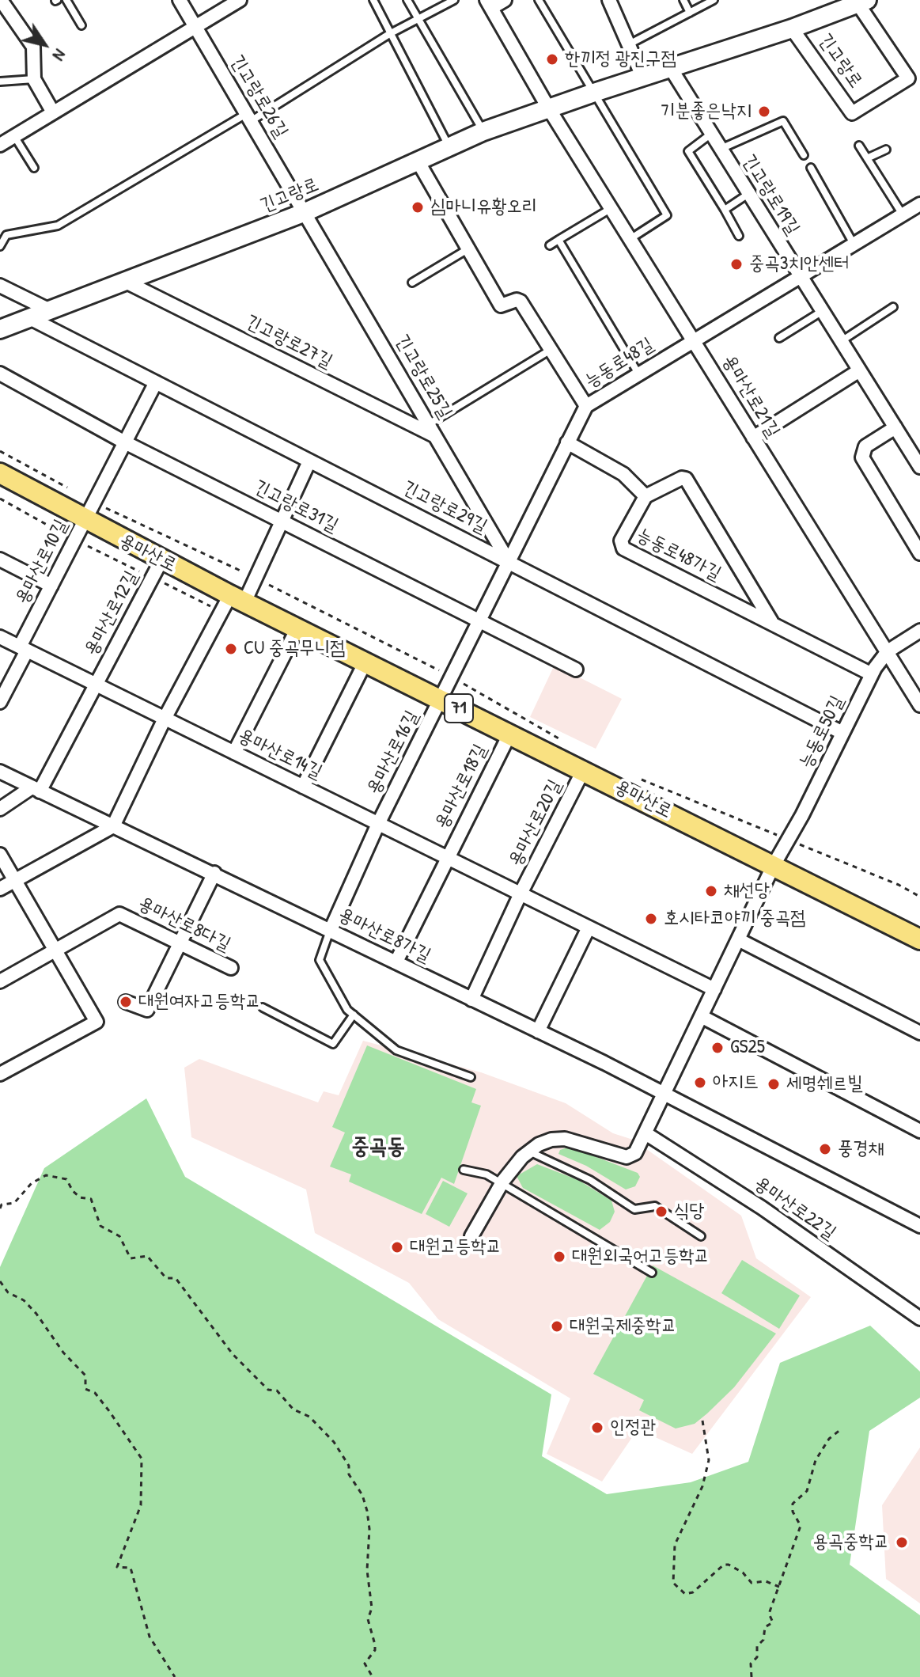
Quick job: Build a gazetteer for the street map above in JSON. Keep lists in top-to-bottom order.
{
  "streets": {
    "main road": ["긴고랑로", "용마산로", "71"],
    "street": [
      "긴고랑로26길",
      "긴고랑로19길",
      "긴고랑로27길",
      "능동로48길",
      "긴고랑로25길",
      "용마산로21길",
      "긴고랑로31길",
      "긴고랑로29길",
      "능동로48가길",
      "용마산로10길",
      "용마산로12길",
      "능동로50길",
      "용마산로16길",
      "용마산로14길",
      "용마산로18길",
      "용마산로20길",
      "용마산로8다길",
      "용마산로8가길",
      "용마산로22길"
    ]
  },
  "crossings": [
    ["긴고랑로", "긴고랑로26길"],
    ["긴고랑로", "긴고랑로19길"],
    ["긴고랑로", "긴고랑로27길"],
    ["긴고랑로", "긴고랑로25길"],
    ["긴고랑로", "용마산로21길"],
    ["긴고랑로", "긴고랑로29길"],
    ["긴고랑로26길", "긴고랑로25길"],
    ["긴고랑로19길", "능동로48길"],
    ["긴고랑로27길", "긴고랑로25길"],
    ["능동로48길", "긴고랑로25길"],
    ["능동로48길", "용마산로21길"],
    ["능동로48길", "긴고랑로31길"],
    ["능동로48길", "긴고랑로29길"],
    ["능동로48길", "용마산로"],
    ["능동로48길", "능동로48가길"],
    ["능동로48길", "용마산로16길"],
    ["긴고랑로25길", "긴고랑로29길"],
    ["용마산로21길", "능동로50길"],
    ["긴고랑로31길", "용마산로10길"],
    ["긴고랑로29길", "용마산로10길"],
    ["긴고랑로29길", "능동로50길"],
    ["용마산로", "용마산로10길"],
    ["용마산로", "용마산로12길"],
    ["용마산로", "능동로50길"],
    ["용마산로", "용마산로16길"],
    ["용마산로", "용마산로18길"],
    ["용마산로", "용마산로20길"],
    ["능동로48가길", "능동로50길"],
    ["용마산로12길", "용마산로14길"],
    ["용마산로12길", "용마산로8가길"],
    ["용마산로16길", "용마산로14길"],
    ["용마산로16길", "용마산로18길"],
    ["용마산로16길", "용마산로8가길"],
    ["용마산로18길", "용마산로20길"],
    ["용마산로18길", "용마산로8가길"],
    ["용마산로20길", "용마산로8가길"],
    ["용마산로8가길", "용마산로22길"]
  ],
  "districts": ["중곡동"],
  "places": [
    "한끼정 광진구점",
    "기분좋은낙지",
    "심마니유황오리",
    "중곡3치안센터",
    "CU 중곡무니점",
    "채선당",
    "호시타코야끼 중곡점",
    "대원여자고등학교",
    "GS25",
    "아지트",
    "세명쉐르빌",
    "풍경채",
    "식당",
    "대원고등학교",
    "대원외국어고등학교",
    "대원국제중학교",
    "인정관",
    "용곡중학교"
  ],
  "north": "bottom right"
}
